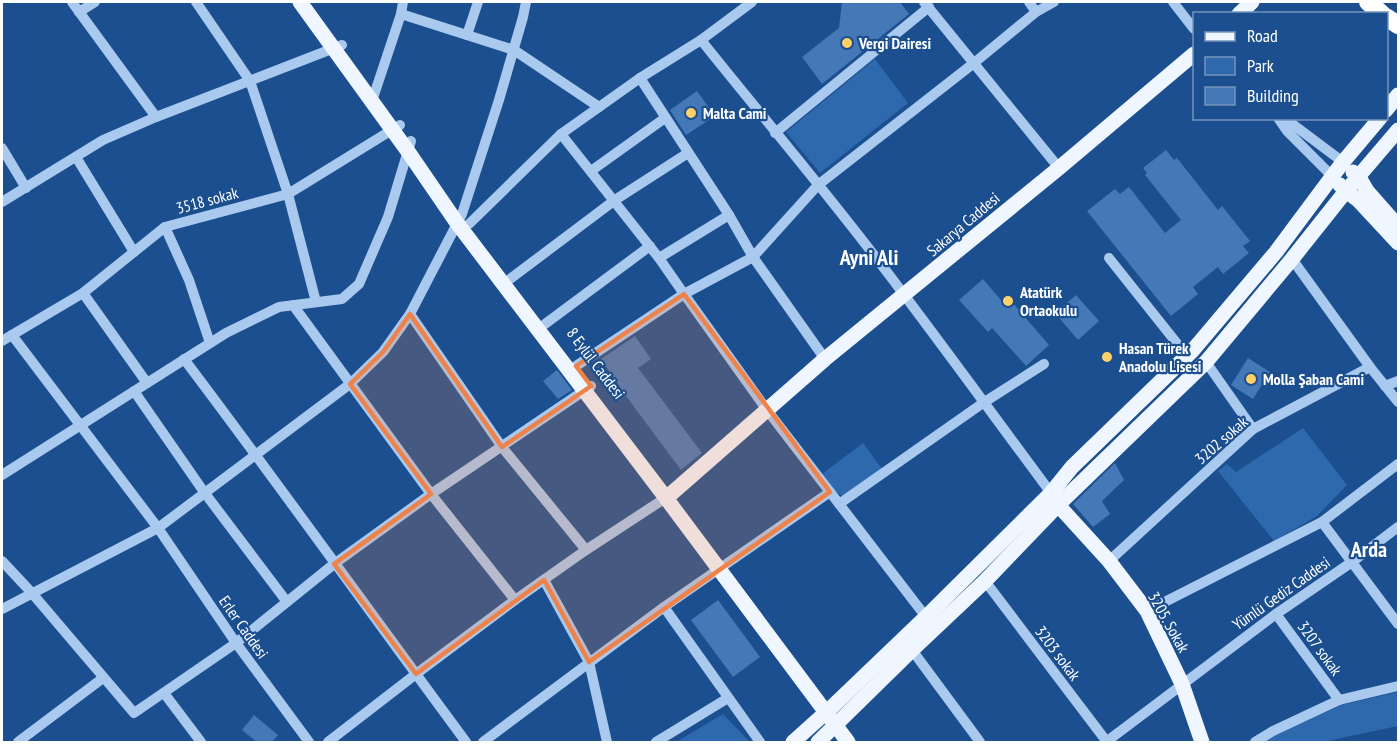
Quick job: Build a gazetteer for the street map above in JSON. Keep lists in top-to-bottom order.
{
  "streets": {
    "main road": ["Sakarya Caddesi", "8 Eylül Caddesi", "3205. Sokak"],
    "street": [
      "3518 sokak",
      "3202 sokak",
      "Yümlü Gediz Caddesi",
      "Erler Caddesi",
      "3207 sokak",
      "3203 sokak"
    ]
  },
  "crossings": [
    ["3518 sokak", "8 Eylül Caddesi"],
    ["3518 sokak", "Erler Caddesi"],
    ["Sakarya Caddesi", "8 Eylül Caddesi"],
    ["3202 sokak", "3205. Sokak"],
    ["Yümlü Gediz Caddesi", "3205. Sokak"],
    ["Yümlü Gediz Caddesi", "3207 sokak"],
    ["Yümlü Gediz Caddesi", "3203 sokak"]
  ],
  "districts": ["Ayni Ali", "Arda"],
  "places": [
    "Vergi Dairesi",
    "Malta Cami",
    "Atatürk Ortaokulu",
    "Hasan Türek Anadolu Lisesi",
    "Molla Şaban Cami"
  ],
  "legend": ["Road", "Park", "Building"]
}
